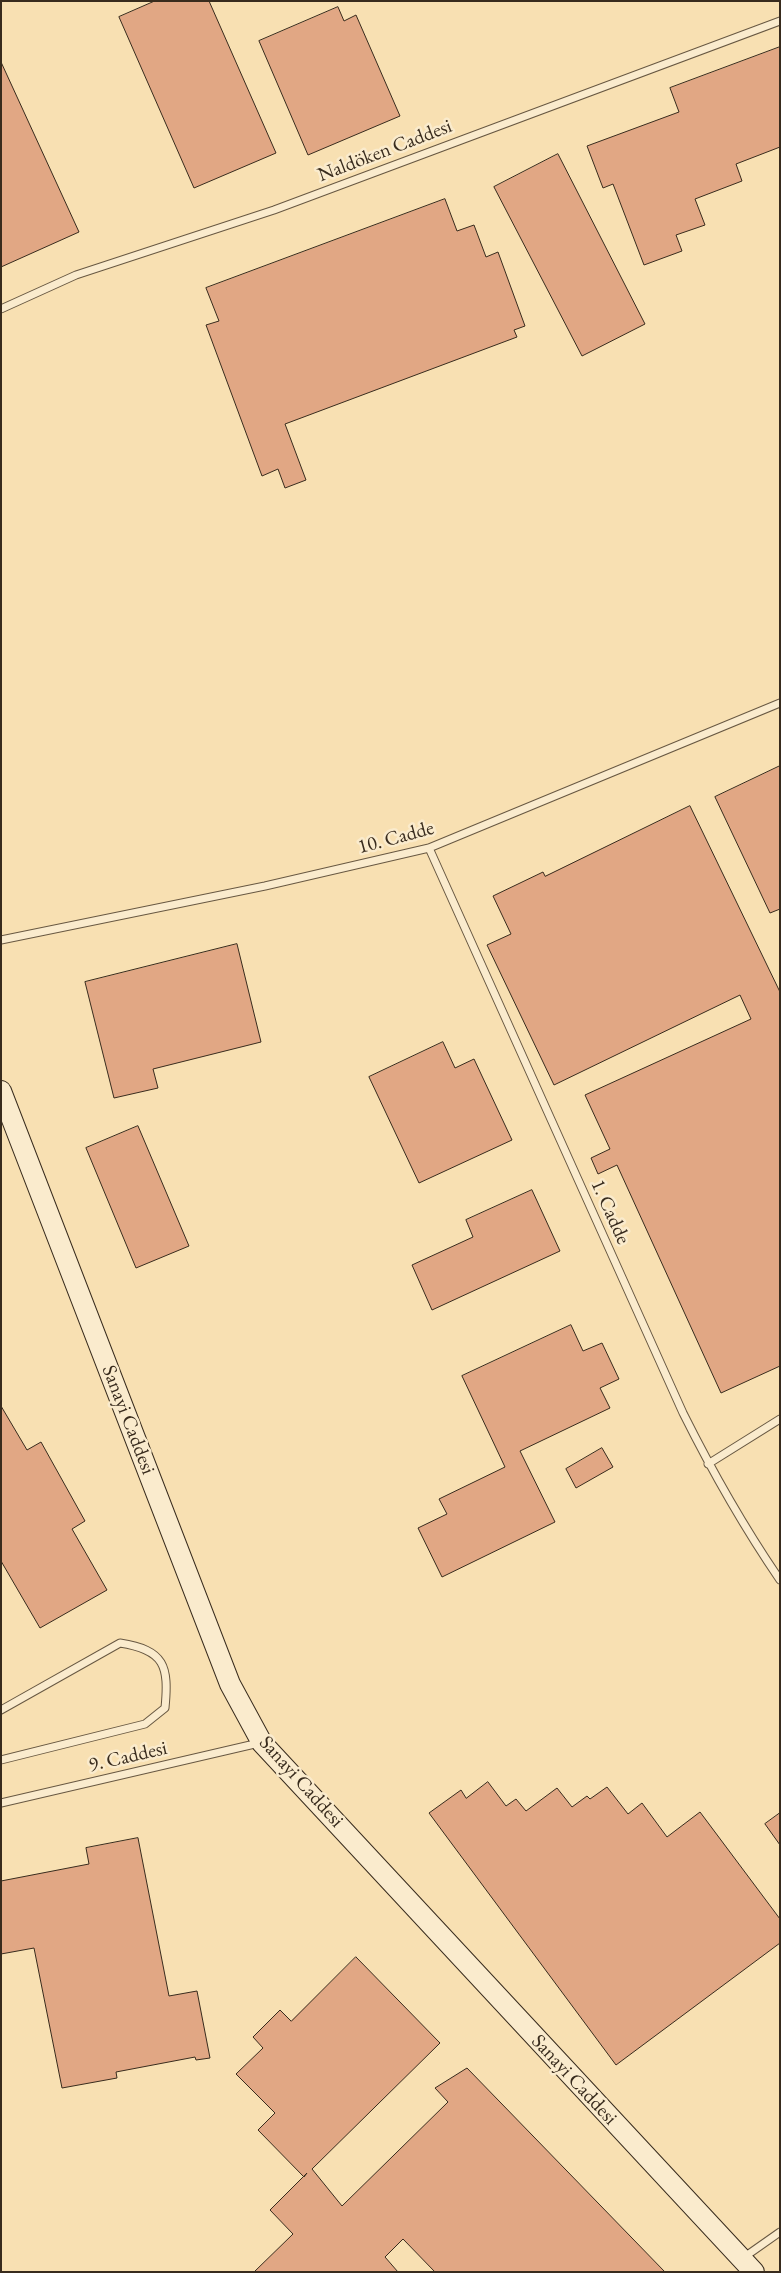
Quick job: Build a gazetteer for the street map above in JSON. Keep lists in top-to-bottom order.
{
  "streets": {
    "street": ["Sanayi Caddesi"],
    "lane": [
      "Naldöken Caddesi",
      "10. Cadde",
      "1. Cadde",
      "9. Caddesi"
    ]
  },
  "crossings": [
    ["10. Cadde", "1. Cadde"],
    ["Sanayi Caddesi", "9. Caddesi"]
  ]
}
